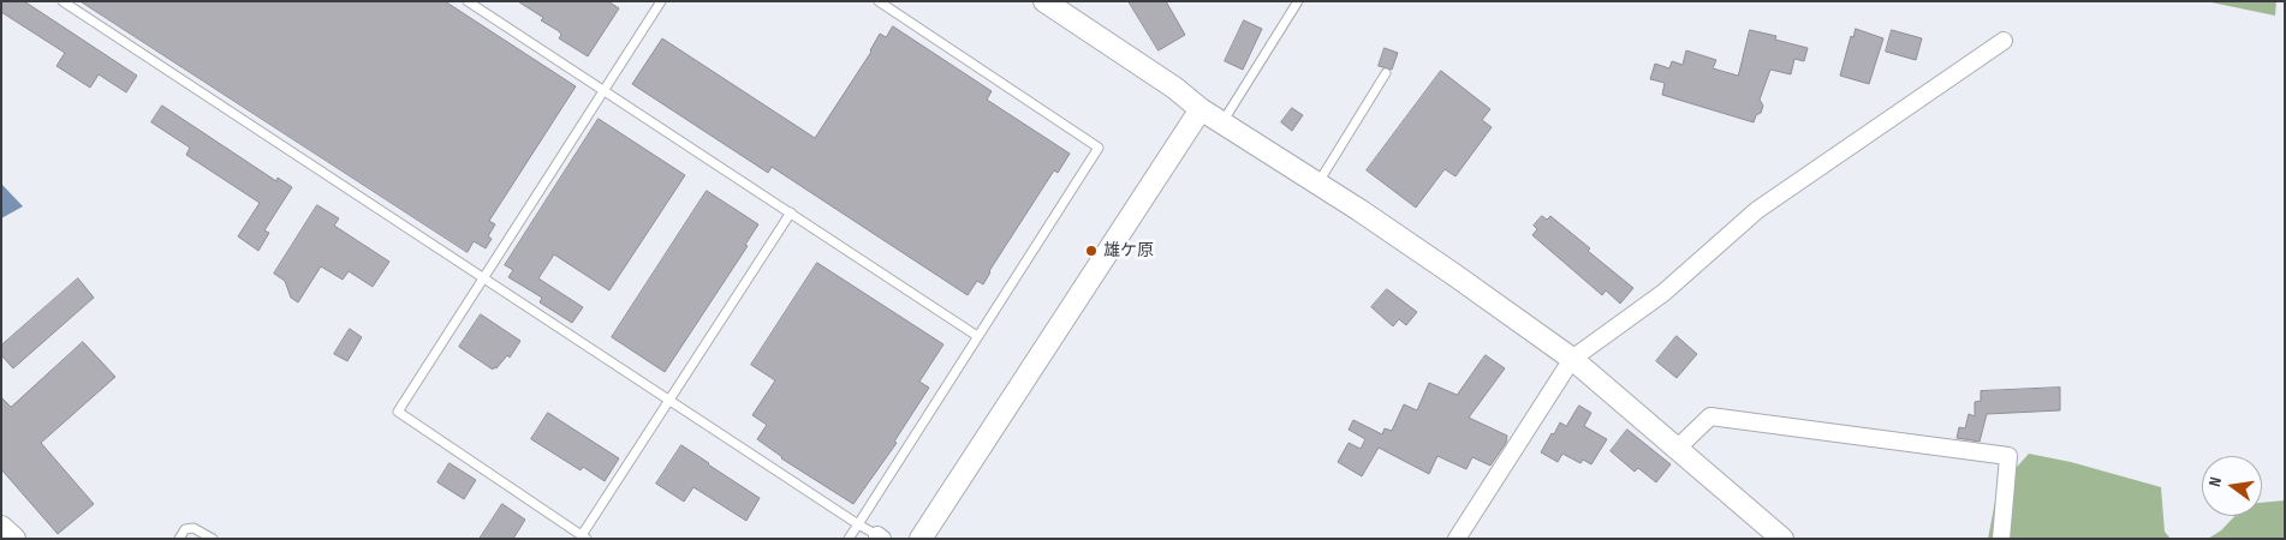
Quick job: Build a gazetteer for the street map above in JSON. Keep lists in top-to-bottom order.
{
  "places": ["雄ケ原"],
  "north": "left"
}
